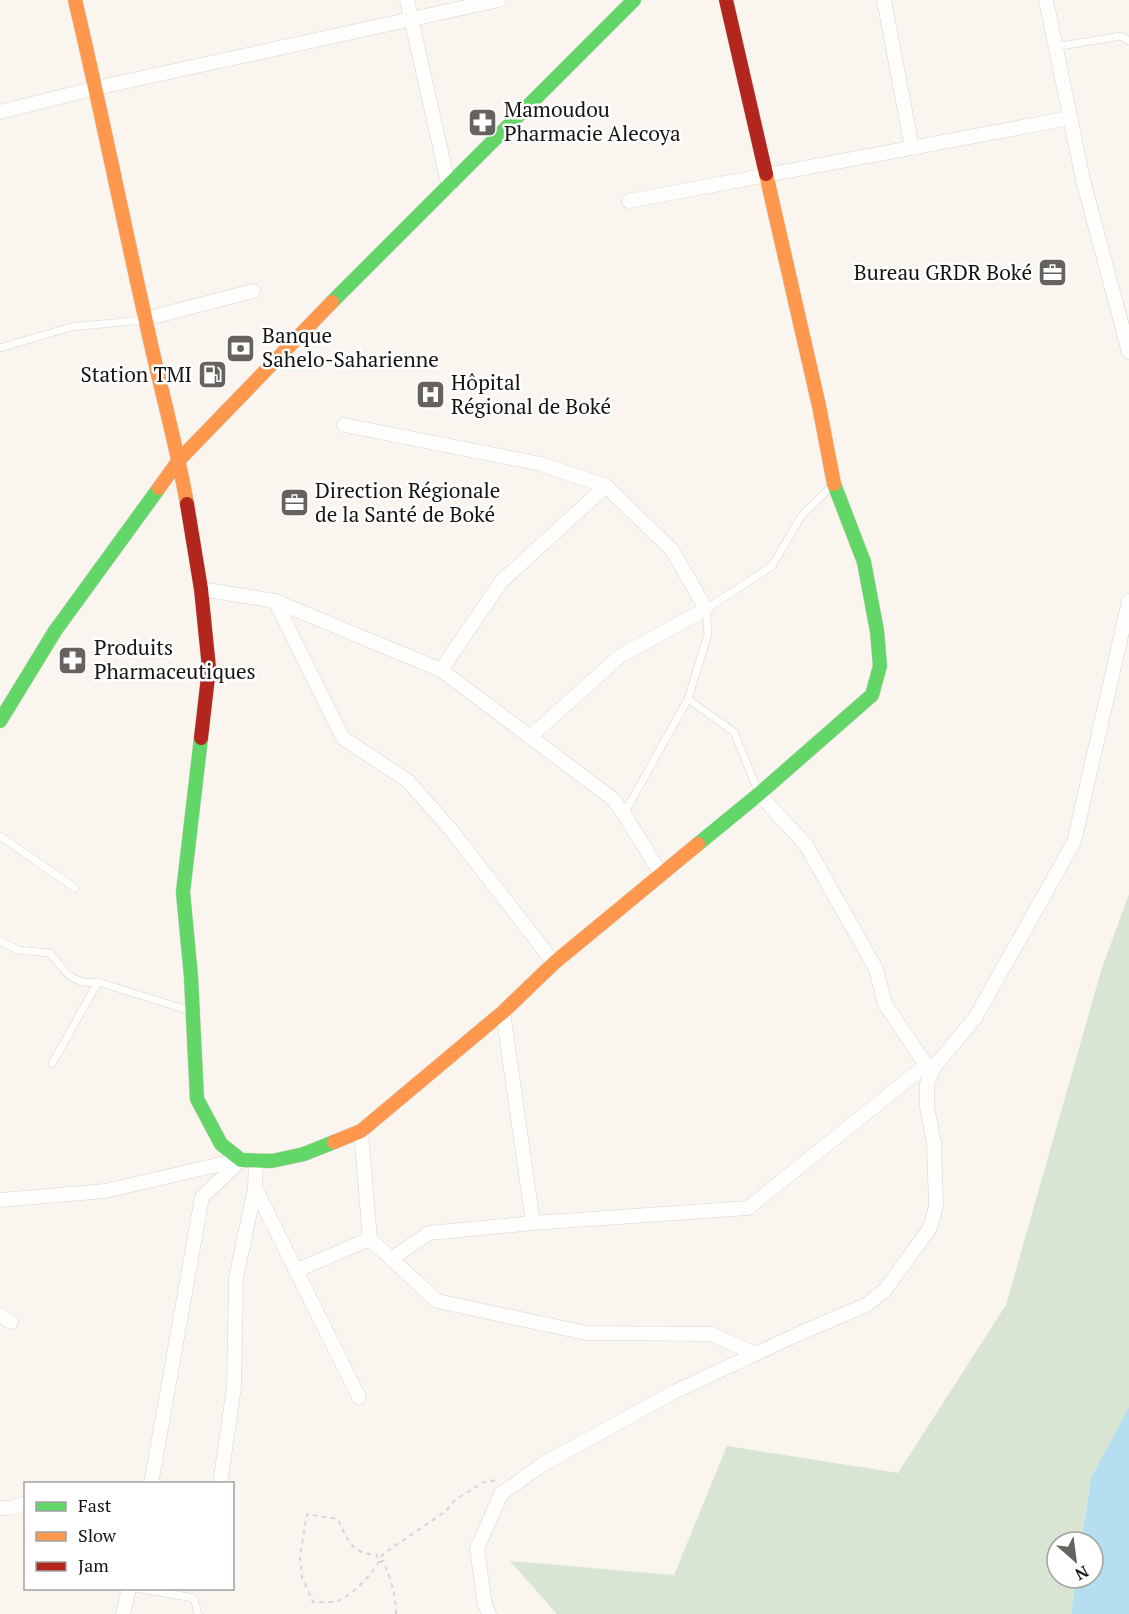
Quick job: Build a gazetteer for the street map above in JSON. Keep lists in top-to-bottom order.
{
  "places": {
    "pharmacy": ["Mamoudou Pharmacie Alecoya", "Produits Pharmaceutiques"],
    "office": ["Bureau GRDR Boké", "Direction Régionale de la Santé de Boké"],
    "bank": ["Banque Sahelo-Saharienne"],
    "fuel station": ["Station TMI"],
    "hospital": ["Hôpital Régional de Boké"]
  },
  "legend": ["Fast", "Slow", "Jam"],
  "north": "bottom right"
}
